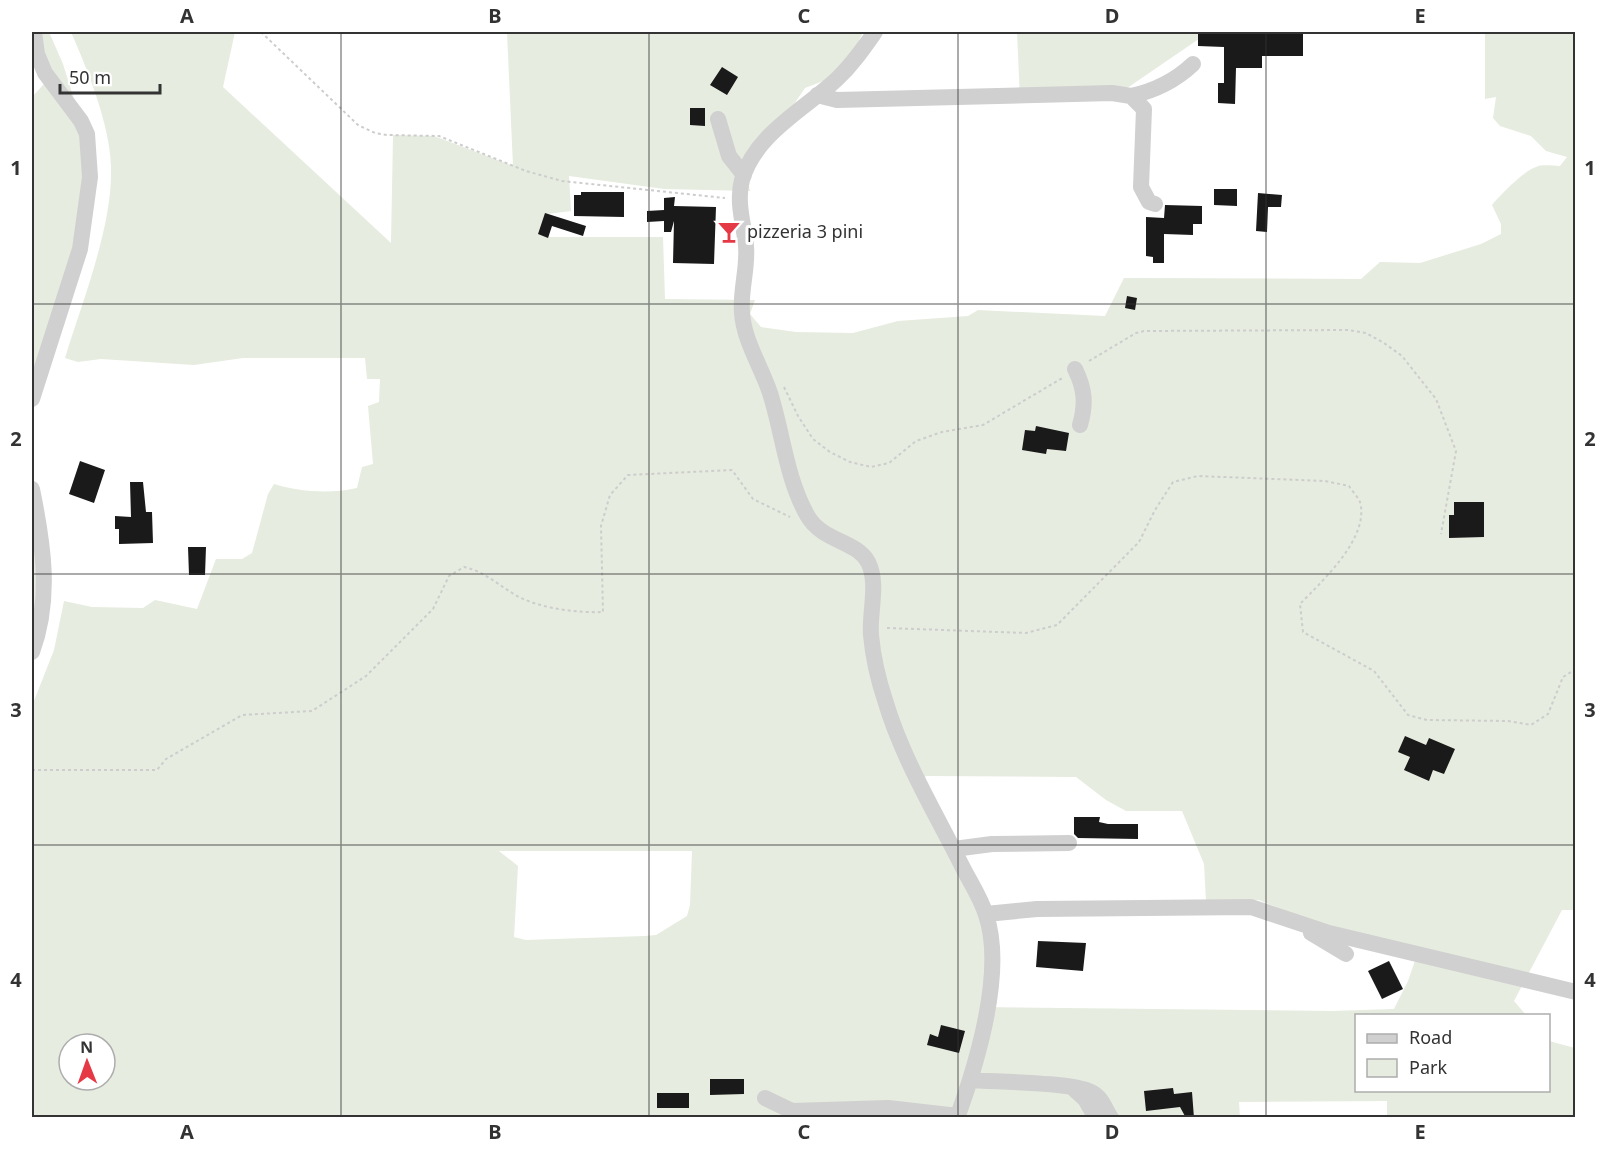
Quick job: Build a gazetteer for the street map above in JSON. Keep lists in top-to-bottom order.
{
  "places": {
    "bar": ["pizzeria 3 pini"]
  },
  "legend": ["Road", "Park"],
  "scale_bar": "50 m",
  "north": "top",
  "grid": {
    "columns": [
      "A",
      "B",
      "C",
      "D",
      "E"
    ],
    "rows": [
      "1",
      "2",
      "3",
      "4"
    ]
  }
}
